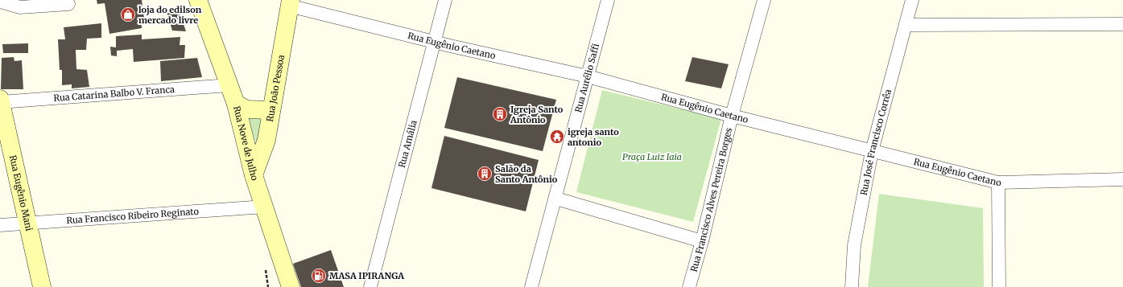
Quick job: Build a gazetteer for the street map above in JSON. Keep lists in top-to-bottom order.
{
  "streets": {
    "main road": ["Rua João Pessoa", "Rua Nove de Julho", "Rua Eugênio Mani"],
    "street": [
      "Rua Eugênio Caetano",
      "Rua Aurélio Saffi",
      "Rua Catarina Balbo V. Franca",
      "Rua José Francisco Corrêa",
      "Rua Amália",
      "Rua Francisco Alves Pereira Borges",
      "Rua Francisco Ribeiro Reginato"
    ]
  },
  "crossings": [
    ["Rua Eugênio Caetano", "Rua Aurélio Saffi"],
    ["Rua Eugênio Caetano", "Rua João Pessoa"],
    ["Rua Eugênio Caetano", "Rua José Francisco Corrêa"],
    ["Rua Eugênio Caetano", "Rua Amália"],
    ["Rua Eugênio Caetano", "Rua Francisco Alves Pereira Borges"],
    ["Rua João Pessoa", "Rua Nove de Julho"],
    ["Rua Catarina Balbo V. Franca", "Rua Nove de Julho"],
    ["Rua Catarina Balbo V. Franca", "Rua Eugênio Mani"],
    ["Rua Nove de Julho", "Rua Francisco Ribeiro Reginato"],
    ["Rua Eugênio Mani", "Rua Francisco Ribeiro Reginato"]
  ],
  "parks": ["Praça Luiz Iaia"],
  "places": {
    "shop": ["loja do edilson mercado livre"],
    "building": ["Igreja Santo Antônio", "Salão da Santo Antônio"],
    "temple": ["igreja santo antonio"],
    "fuel station": ["MASA IPIRANGA"]
  }
}
